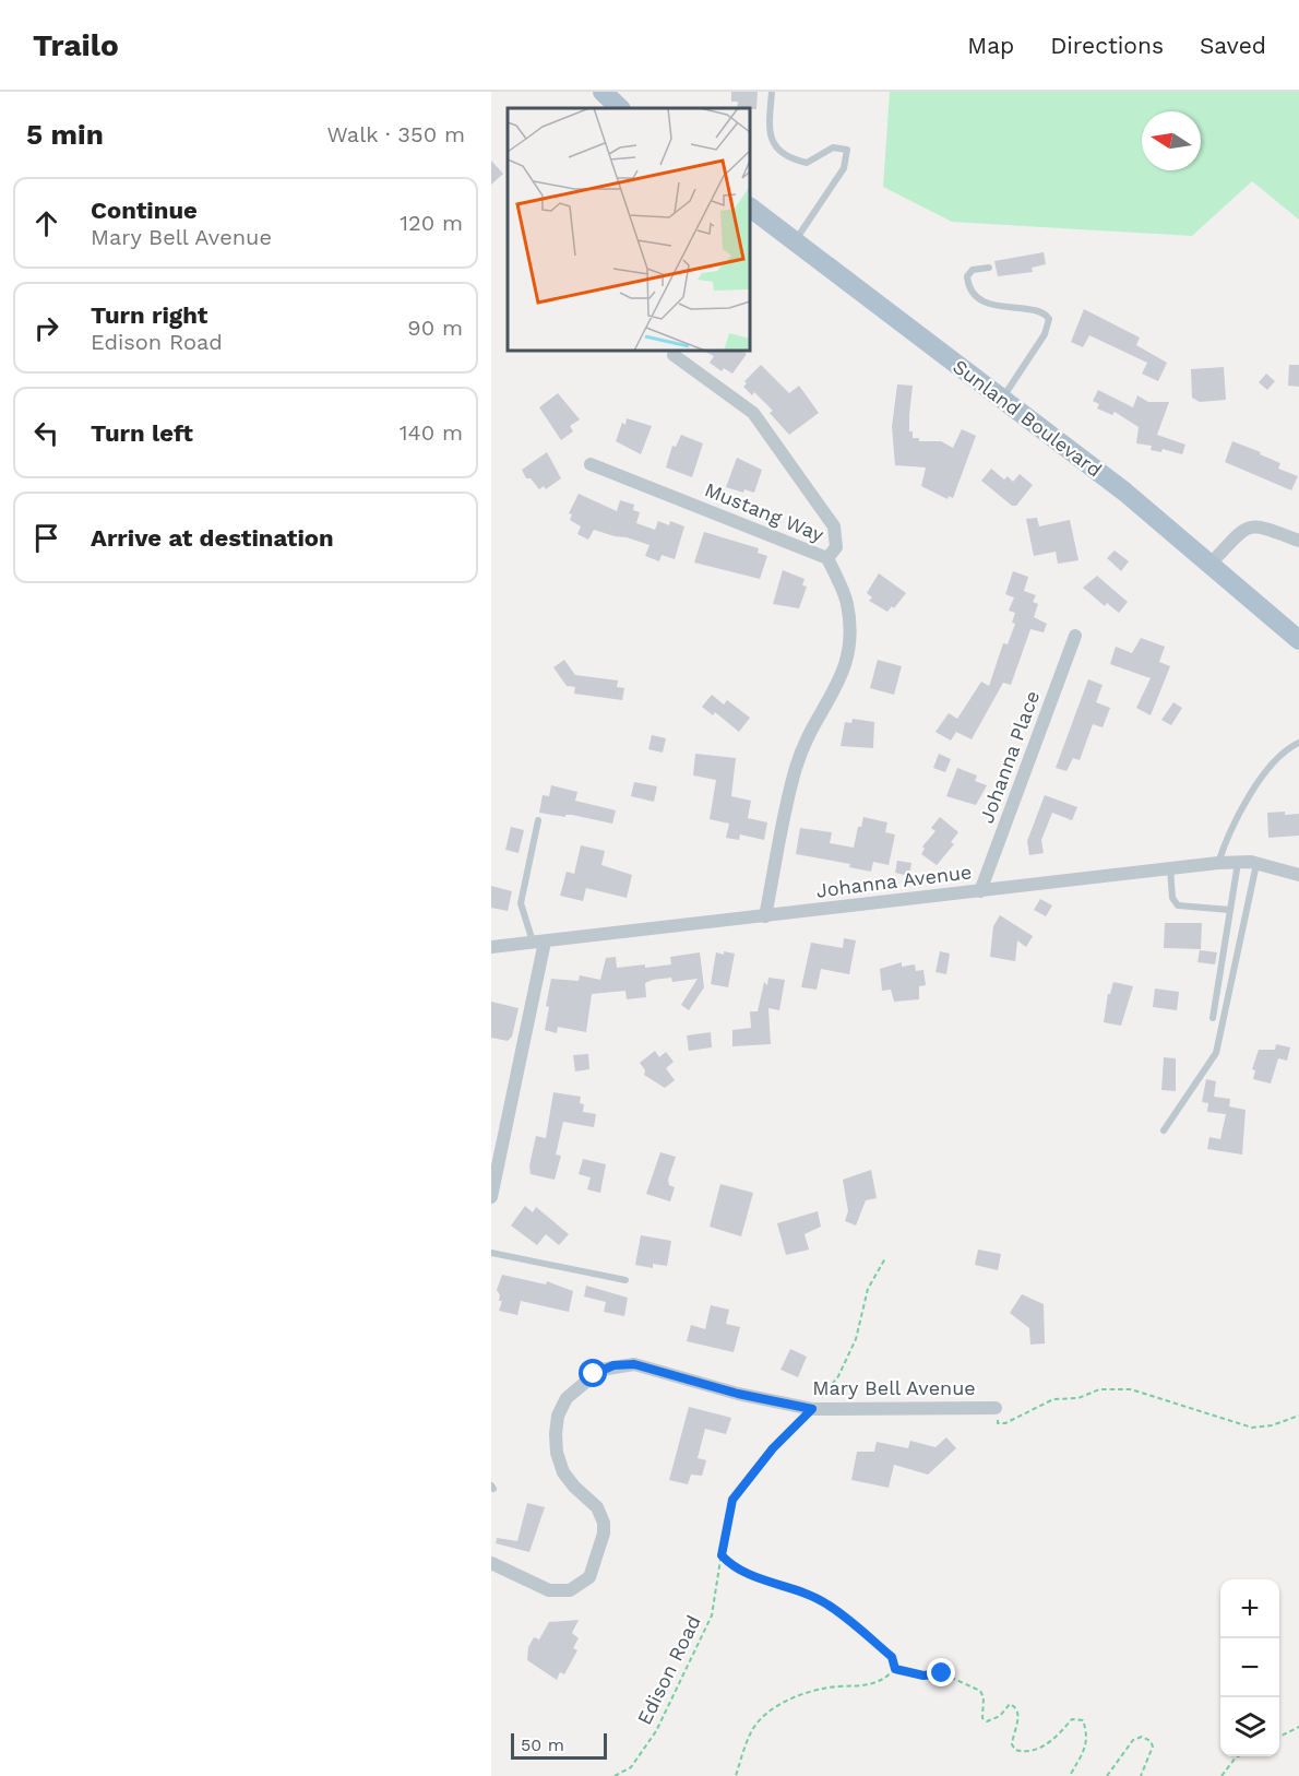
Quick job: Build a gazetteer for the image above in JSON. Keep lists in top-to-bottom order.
{
  "streets": {
    "main road": ["Sunland Boulevard"],
    "street": [
      "Mustang Way",
      "Johanna Place",
      "Johanna Avenue",
      "Mary Bell Avenue"
    ],
    "path": ["Edison Road"]
  },
  "crossings": [
    ["Mustang Way", "Johanna Avenue"],
    ["Johanna Place", "Johanna Avenue"],
    ["Mary Bell Avenue", "Edison Road"]
  ],
  "scale_bar": "50 m",
  "north": "left",
  "page": {
    "header": "Trailo",
    "nav": ["Map", "Directions", "Saved"],
    "heading": ["5 min", "Walk · 350 m"],
    "list": [
      ["Continue", "Mary Bell Avenue", "120 m"],
      ["Turn right", "Edison Road", "90 m"],
      ["Turn left", "140 m"],
      "Arrive at destination"
    ],
    "map_buttons": ["+", "−"],
    "scale": "50 m"
  }
}
